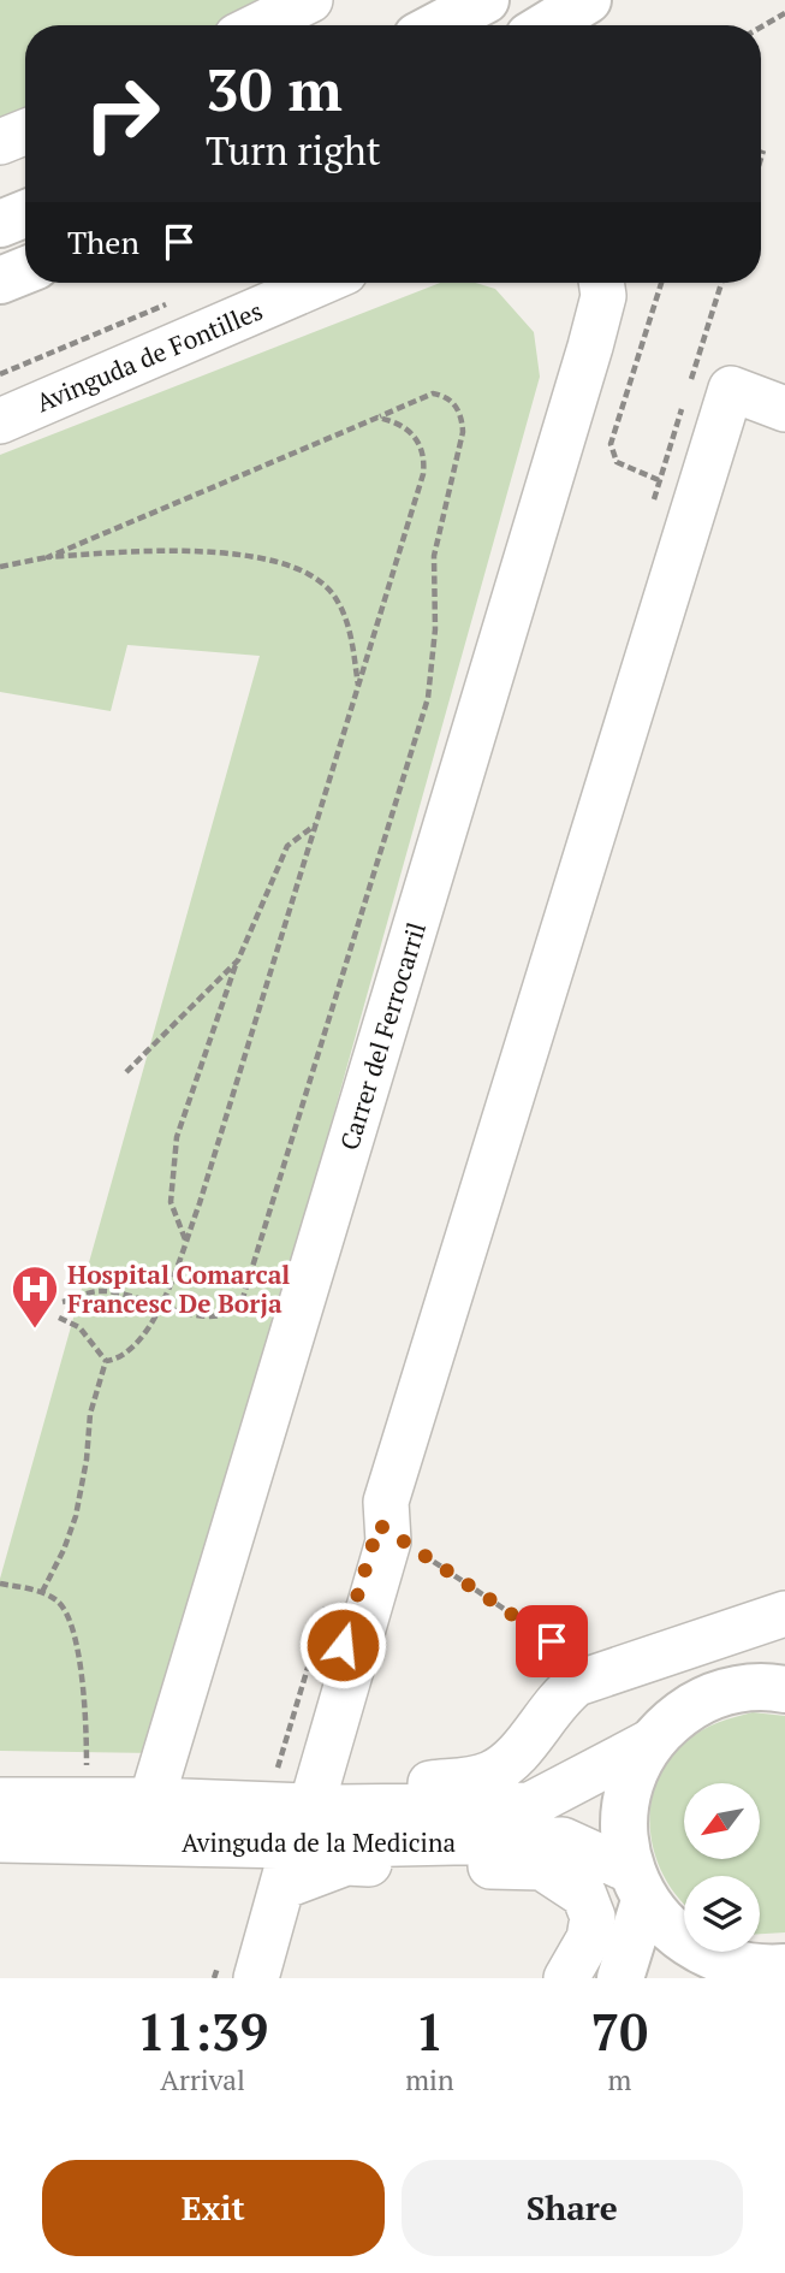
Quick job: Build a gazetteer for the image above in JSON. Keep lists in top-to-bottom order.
{
  "streets": {
    "street": ["Avinguda de Fontilles", "Carrer del Ferrocarril", "Avinguda de la Medicina"]
  },
  "crossings": [
    ["Carrer del Ferrocarril", "Avinguda de la Medicina"]
  ],
  "places": {
    "hospital": ["Hospital Comarcal Francesc De Borja"]
  },
  "north": "bottom left",
  "page": {
    "turn": ["30 m", "Turn right"],
    "then": "Then",
    "eta": [
      "11:39",
      "Arrival",
      "1",
      "min",
      "70",
      "m"
    ],
    "buttons": ["Exit", "Share"]
  }
}
